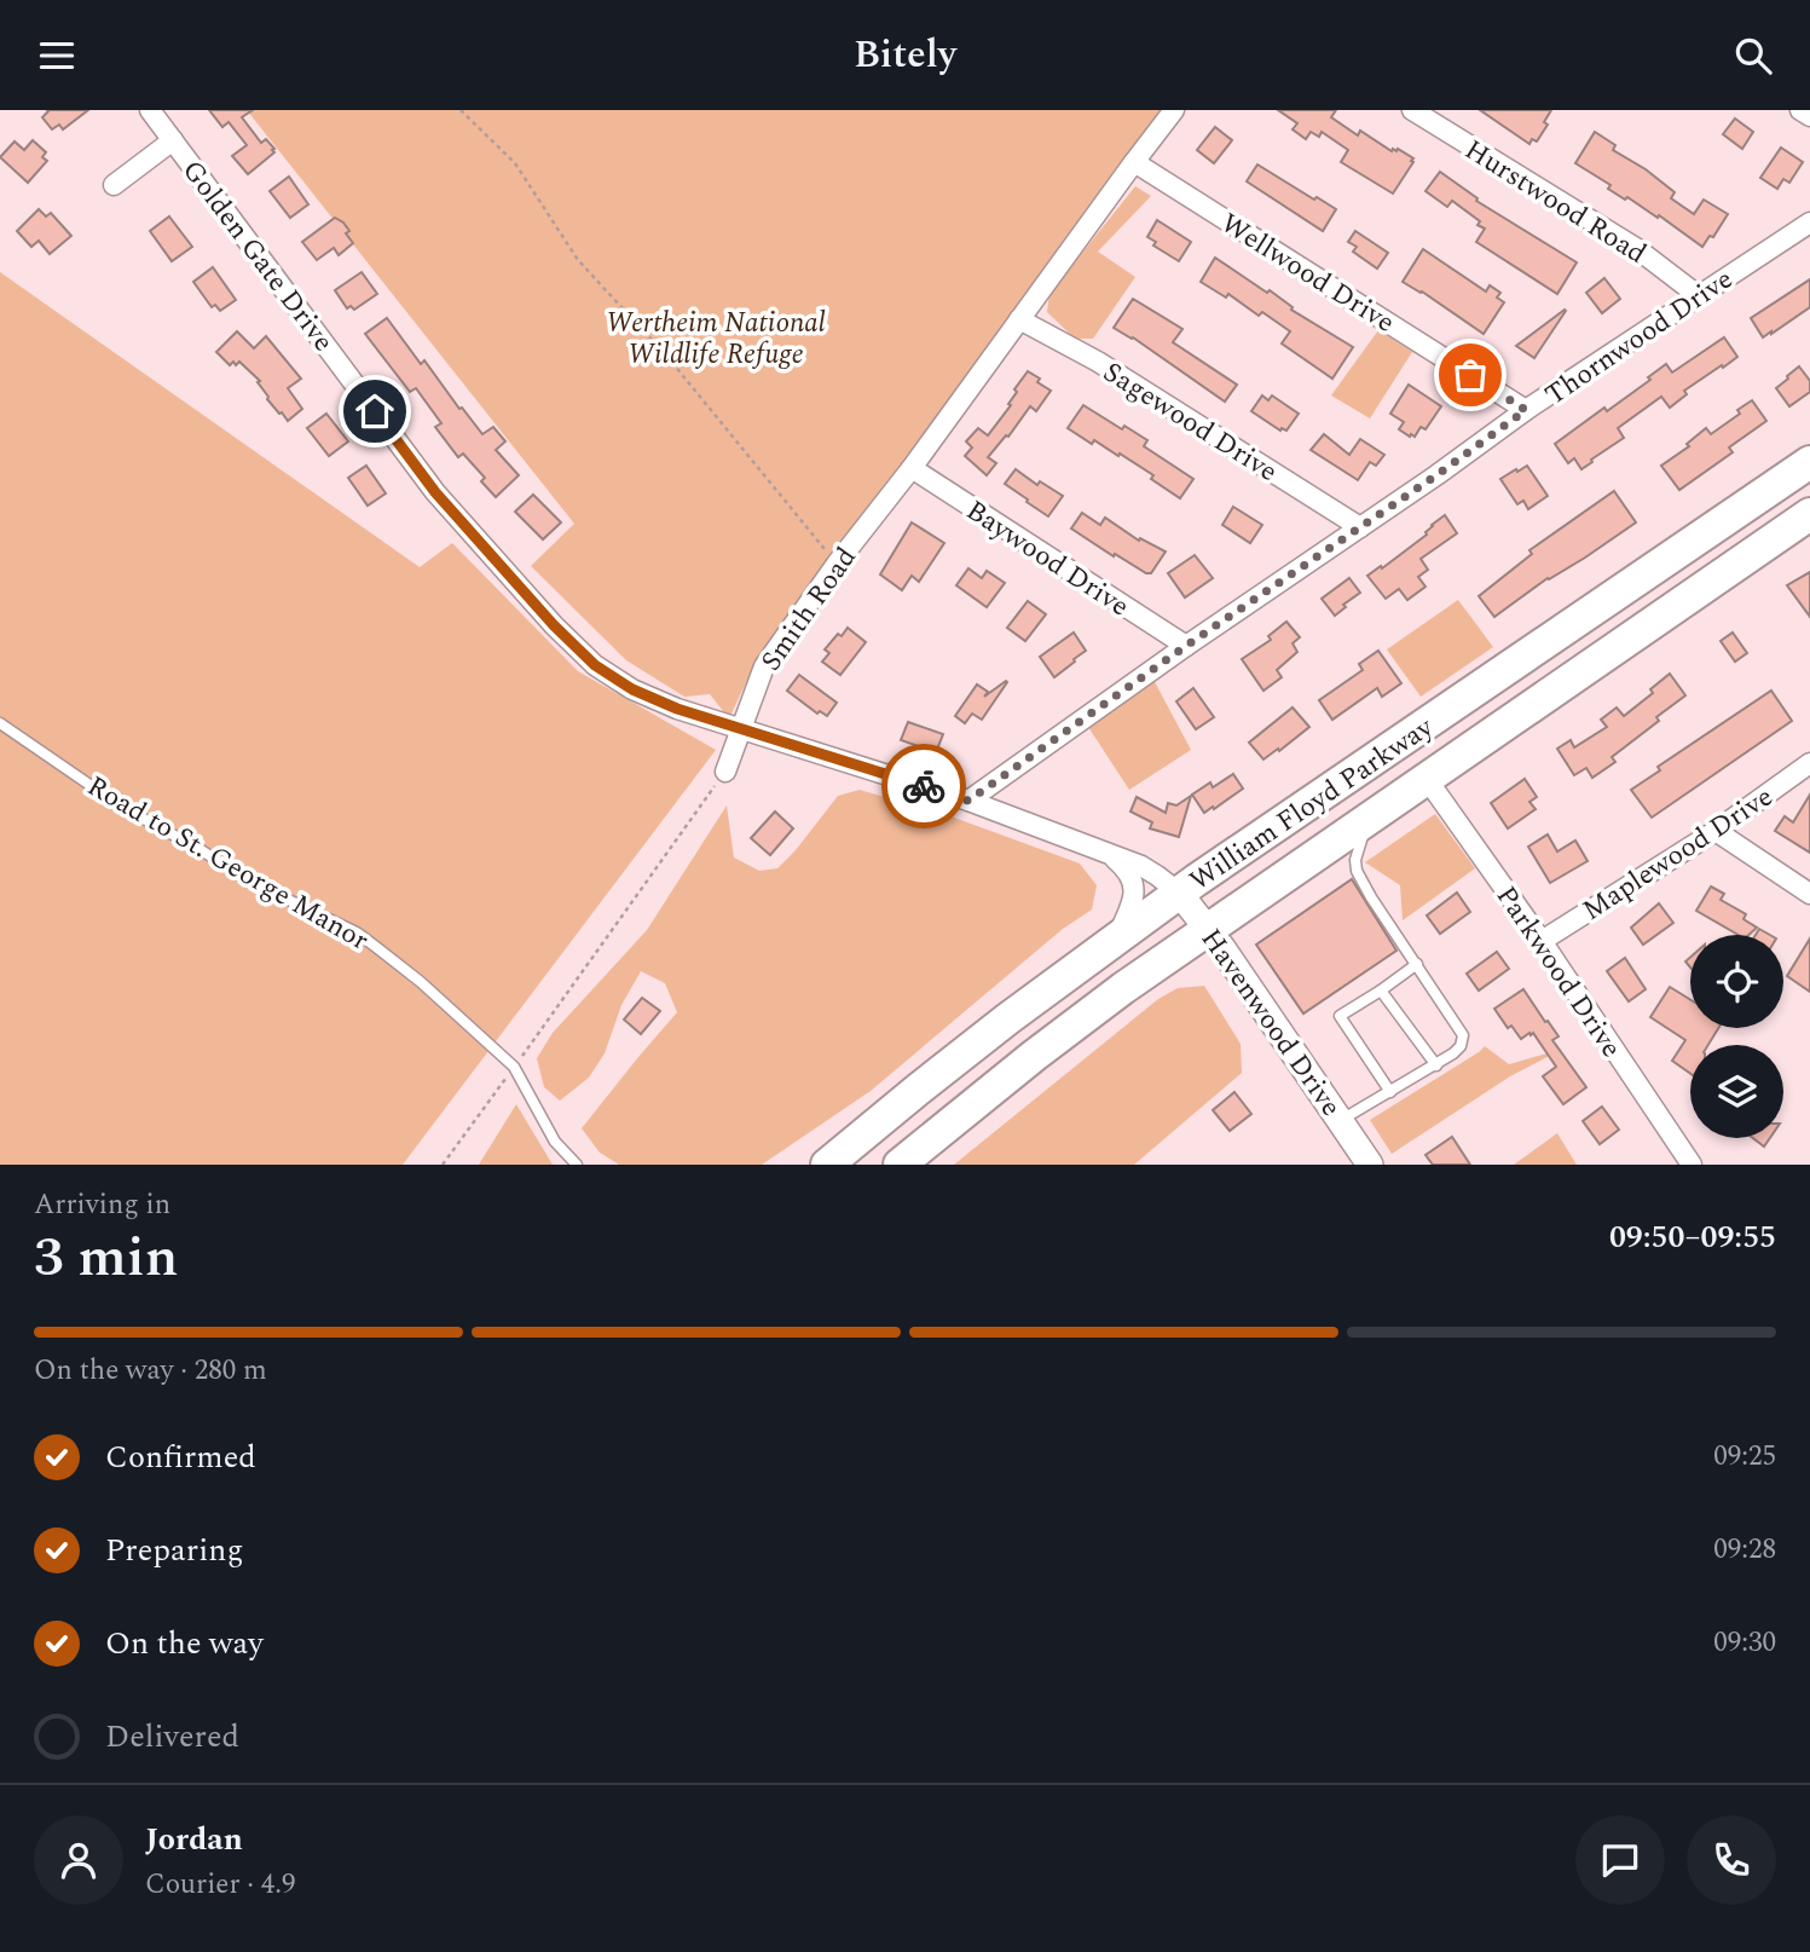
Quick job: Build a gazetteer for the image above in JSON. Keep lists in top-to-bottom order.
{
  "streets": {
    "highway": ["William Floyd Parkway"],
    "main road": ["Havenwood Drive"],
    "street": [
      "Hurstwood Road",
      "Golden Gate Drive",
      "Wellwood Drive",
      "Thornwood Drive",
      "Sagewood Drive",
      "Baywood Drive",
      "Smith Road",
      "Maplewood Drive",
      "Parkwood Drive"
    ],
    "lane": ["Road to St. George Manor"]
  },
  "crossings": [
    ["Hurstwood Road", "Thornwood Drive"],
    ["Golden Gate Drive", "Smith Road"],
    ["Golden Gate Drive", "Havenwood Drive"],
    ["Wellwood Drive", "Thornwood Drive"],
    ["Wellwood Drive", "Smith Road"],
    ["Thornwood Drive", "Sagewood Drive"],
    ["Thornwood Drive", "Baywood Drive"],
    ["Thornwood Drive", "Havenwood Drive"],
    ["Sagewood Drive", "Smith Road"],
    ["Baywood Drive", "Smith Road"],
    ["Smith Road", "Havenwood Drive"],
    ["William Floyd Parkway", "Parkwood Drive"],
    ["William Floyd Parkway", "Havenwood Drive"],
    ["Maplewood Drive", "Parkwood Drive"]
  ],
  "parks": ["Wertheim National Wildlife Refuge"],
  "page": {
    "header": "Bitely",
    "heading": ["3 min", "Arriving in", "09:50–09:55"],
    "panel": ["Jordan", "Courier · 4.9"],
    "bar": "On the way · 280 m",
    "list": [
      ["Confirmed", "09:25"],
      ["Preparing", "09:28"],
      ["On the way", "09:30"],
      "Delivered"
    ]
  }
}
